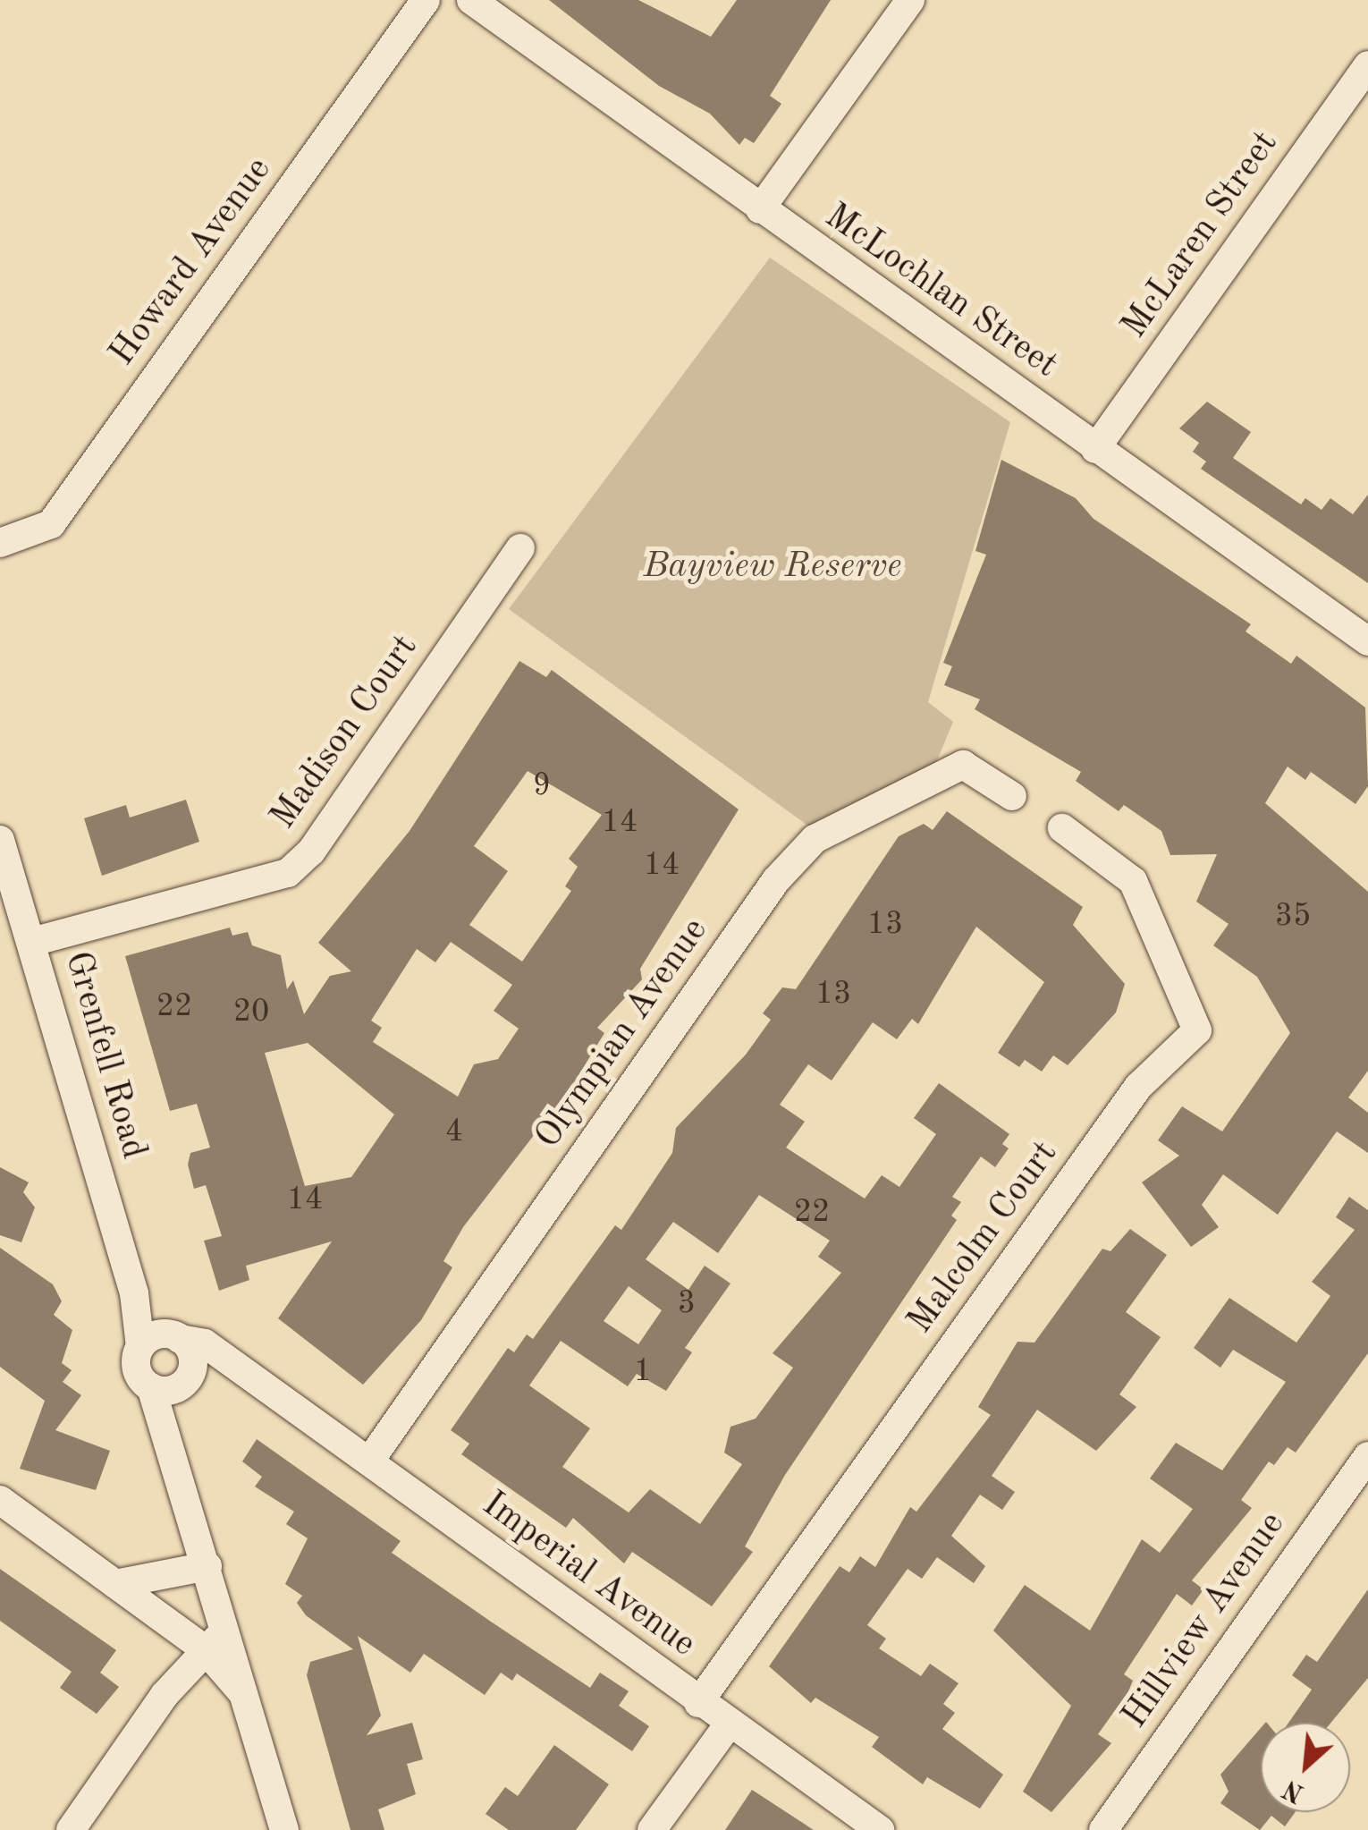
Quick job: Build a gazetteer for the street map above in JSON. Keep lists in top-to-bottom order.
{
  "streets": {
    "street": [
      "McLaren Street",
      "Howard Avenue",
      "McLochlan Street",
      "Madison Court",
      "Olympian Avenue",
      "Grenfell Road",
      "Malcolm Court",
      "Imperial Avenue",
      "Hillview Avenue"
    ]
  },
  "crossings": [
    ["McLaren Street", "McLochlan Street"],
    ["Madison Court", "Grenfell Road"],
    ["Olympian Avenue", "Imperial Avenue"],
    ["Grenfell Road", "Imperial Avenue"],
    ["Malcolm Court", "Imperial Avenue"]
  ],
  "parks": ["Bayview Reserve"],
  "house_numbers": [
    "9",
    "14",
    "14",
    "35",
    "13",
    "13",
    "22",
    "20",
    "4",
    "14",
    "22",
    "3",
    "1"
  ],
  "north": "bottom left"
}
